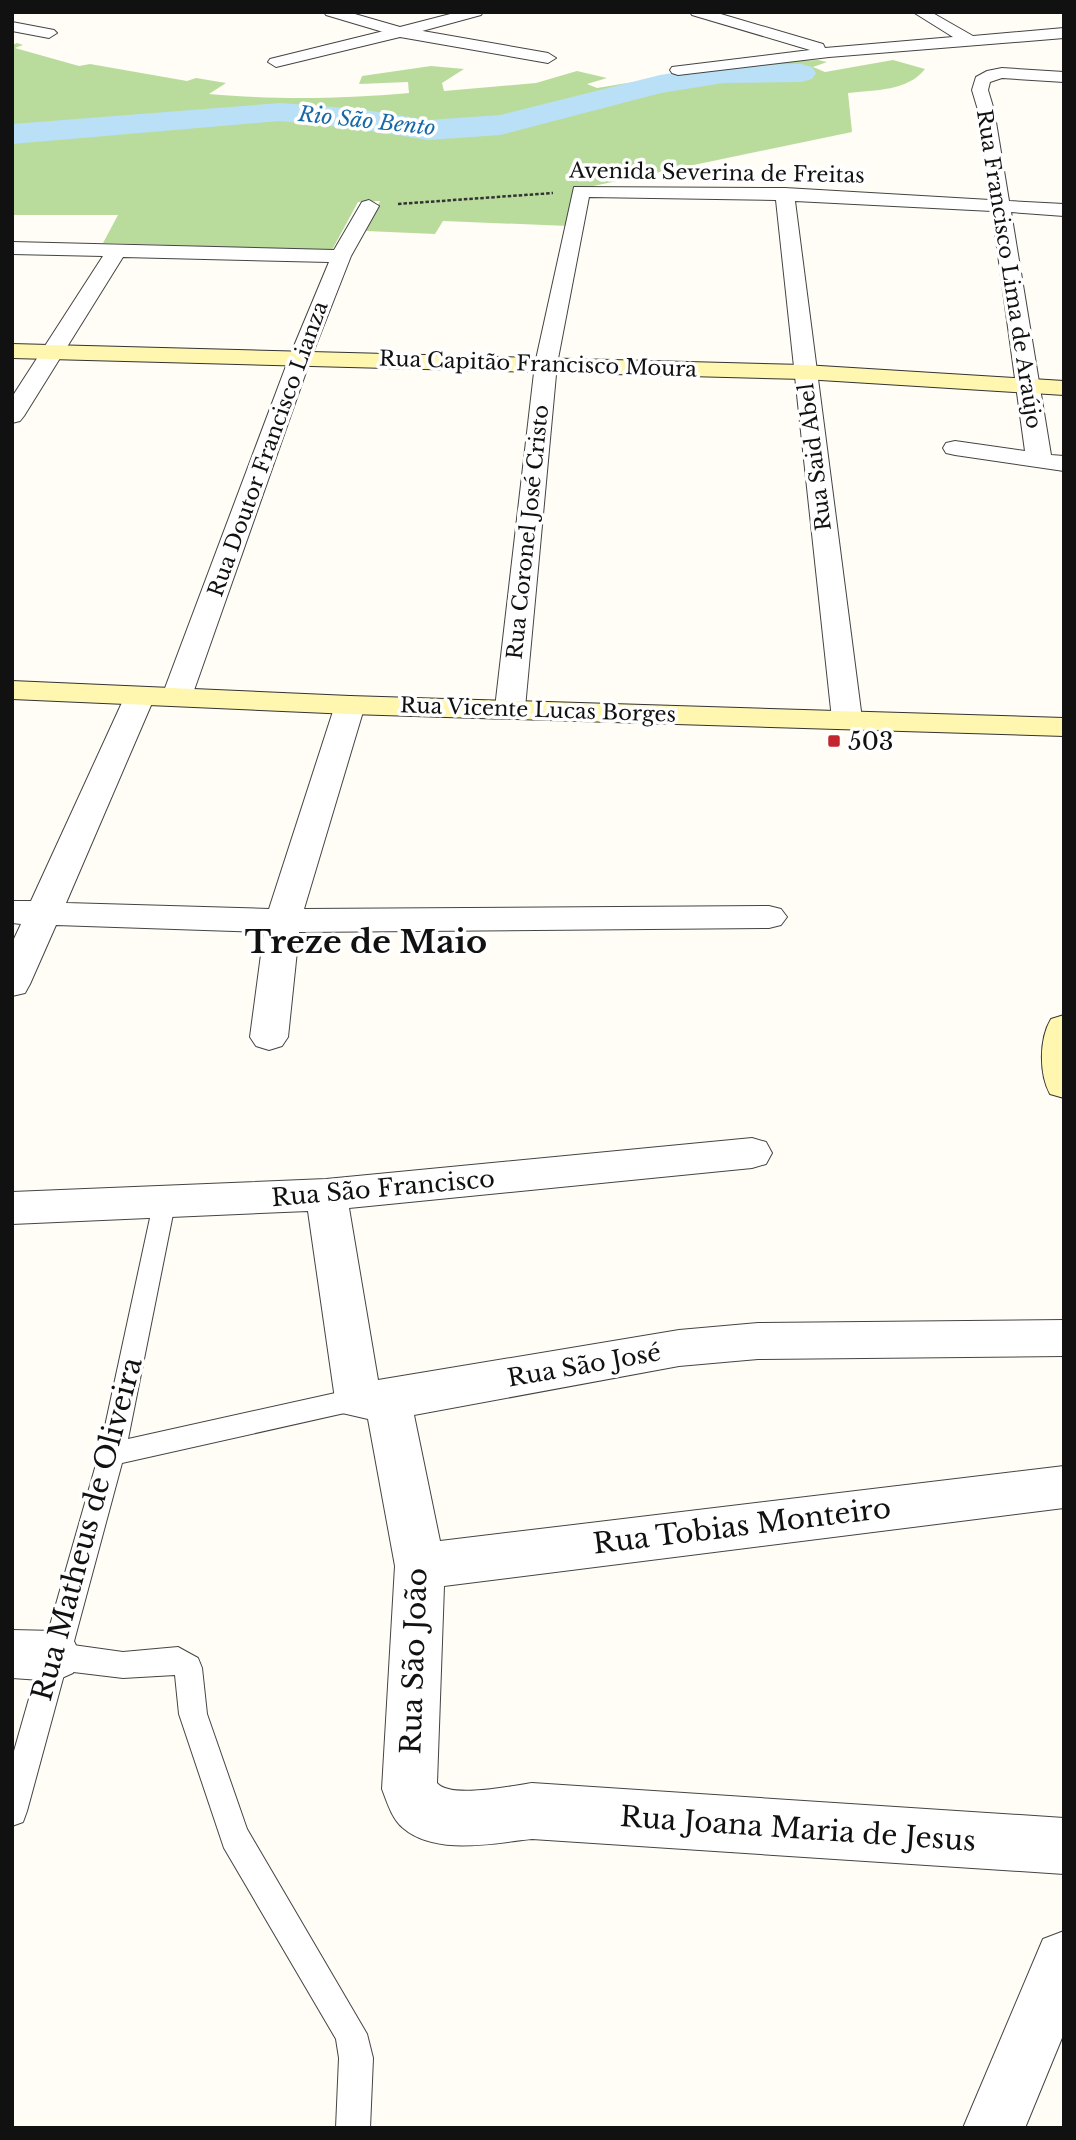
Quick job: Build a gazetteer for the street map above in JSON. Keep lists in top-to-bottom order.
{
  "streets": {
    "main road": ["Rua Capitão Francisco Moura", "Rua Vicente Lucas Borges"],
    "street": [
      "Avenida Severina de Freitas",
      "Rua Francisco Lima de Araújo",
      "Rua Doutor Francisco Lianza",
      "Rua Said Abel",
      "Rua Coronel José Cristo",
      "Rua São Francisco",
      "Rua São José",
      "Rua Tobias Monteiro",
      "Rua São João",
      "Rua Joana Maria de Jesus"
    ],
    "lane": ["Rua Matheus de Oliveira"]
  },
  "crossings": [
    ["Avenida Severina de Freitas", "Rua Francisco Lima de Araújo"],
    ["Avenida Severina de Freitas", "Rua Doutor Francisco Lianza"],
    ["Avenida Severina de Freitas", "Rua Said Abel"],
    ["Avenida Severina de Freitas", "Rua Coronel José Cristo"],
    ["Rua Francisco Lima de Araújo", "Rua Capitão Francisco Moura"],
    ["Rua Capitão Francisco Moura", "Rua Doutor Francisco Lianza"],
    ["Rua Capitão Francisco Moura", "Rua Said Abel"],
    ["Rua Capitão Francisco Moura", "Rua Coronel José Cristo"],
    ["Rua Doutor Francisco Lianza", "Rua Vicente Lucas Borges"],
    ["Rua Said Abel", "Rua Vicente Lucas Borges"],
    ["Rua Coronel José Cristo", "Rua Vicente Lucas Borges"],
    ["Rua São Francisco", "Rua Matheus de Oliveira"],
    ["Rua São Francisco", "Rua São João"],
    ["Rua São José", "Rua Matheus de Oliveira"],
    ["Rua São José", "Rua São João"],
    ["Rua Tobias Monteiro", "Rua São João"],
    ["Rua São João", "Rua Joana Maria de Jesus"]
  ],
  "districts": ["Treze de Maio"],
  "water": ["Rio São Bento"],
  "places": {
    "transit": ["503"]
  }
}
